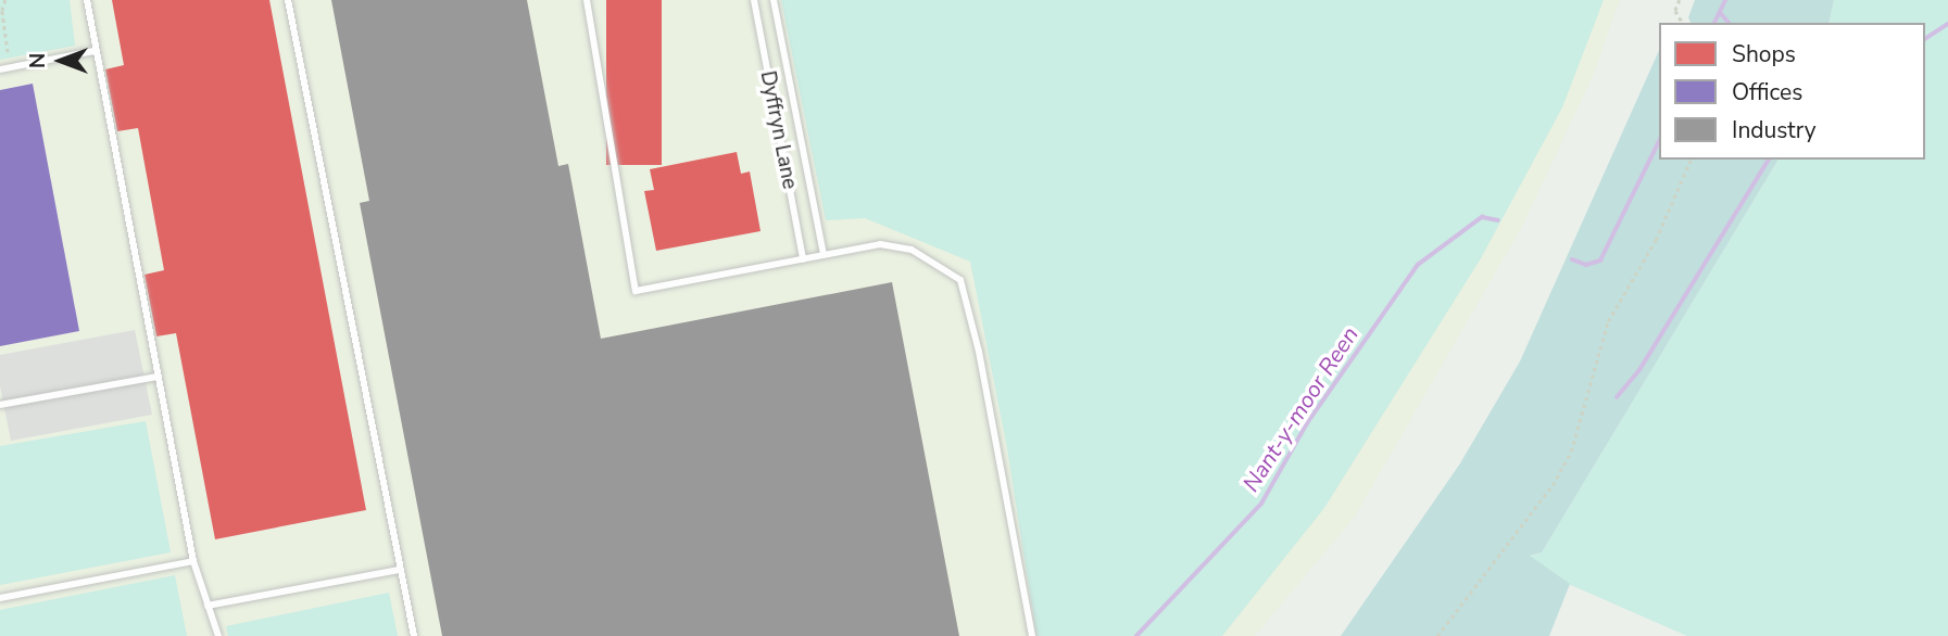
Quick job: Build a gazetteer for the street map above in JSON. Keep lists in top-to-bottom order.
{
  "streets": {
    "lane": ["Dyffryn Lane"]
  },
  "water": ["Nant-y-moor Reen"],
  "legend": ["Shops", "Offices", "Industry"],
  "north": "left"
}
